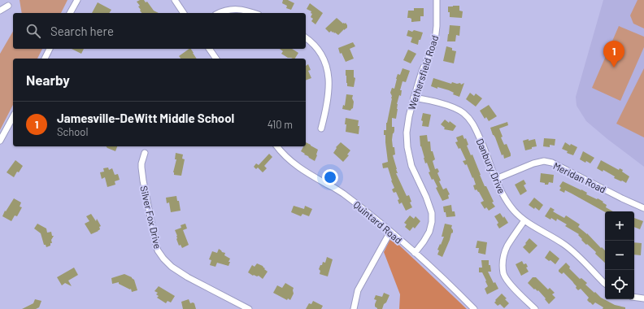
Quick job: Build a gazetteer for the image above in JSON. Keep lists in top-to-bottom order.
{
  "streets": {
    "street": [
      "Wethersfield Road",
      "Danbury Drive",
      "Meridan Road",
      "Silver Fox Drive",
      "Quintard Road"
    ]
  },
  "crossings": [
    ["Wethersfield Road", "Danbury Drive"],
    ["Wethersfield Road", "Quintard Road"],
    ["Danbury Drive", "Meridan Road"]
  ],
  "page": {
    "search": "Search here",
    "pins": "1",
    "heading": "Nearby",
    "list": [
      {
        "mark": "1",
        "name": "Jamesville-DeWitt Middle School",
        "note": "School",
        "value": "410 m"
      }
    ],
    "map_buttons": ["+", "−"]
  }
}
